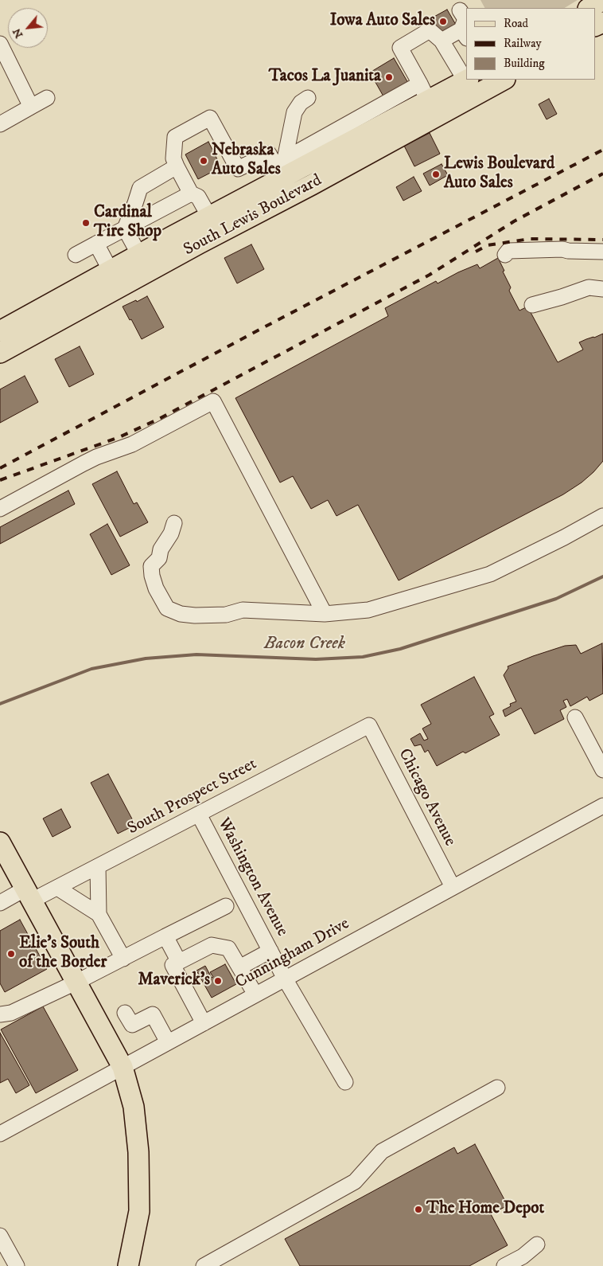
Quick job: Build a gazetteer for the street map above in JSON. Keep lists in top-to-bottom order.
{
  "streets": {
    "main road": ["South Lewis Boulevard"],
    "street": [
      "South Prospect Street",
      "Chicago Avenue",
      "Washington Avenue",
      "Cunningham Drive"
    ]
  },
  "crossings": [
    ["South Prospect Street", "Chicago Avenue"],
    ["South Prospect Street", "Washington Avenue"],
    ["Chicago Avenue", "Cunningham Drive"],
    ["Washington Avenue", "Cunningham Drive"]
  ],
  "water": ["Bacon Creek"],
  "places": [
    "Iowa Auto Sales",
    "Tacos La Juanita",
    "Nebraska Auto Sales",
    "Lewis Boulevard Auto Sales",
    "Cardinal Tire Shop",
    "Elie's South of the Border",
    "Maverick's",
    "The Home Depot"
  ],
  "legend": ["Road", "Railway", "Building"],
  "north": "bottom left"
}
